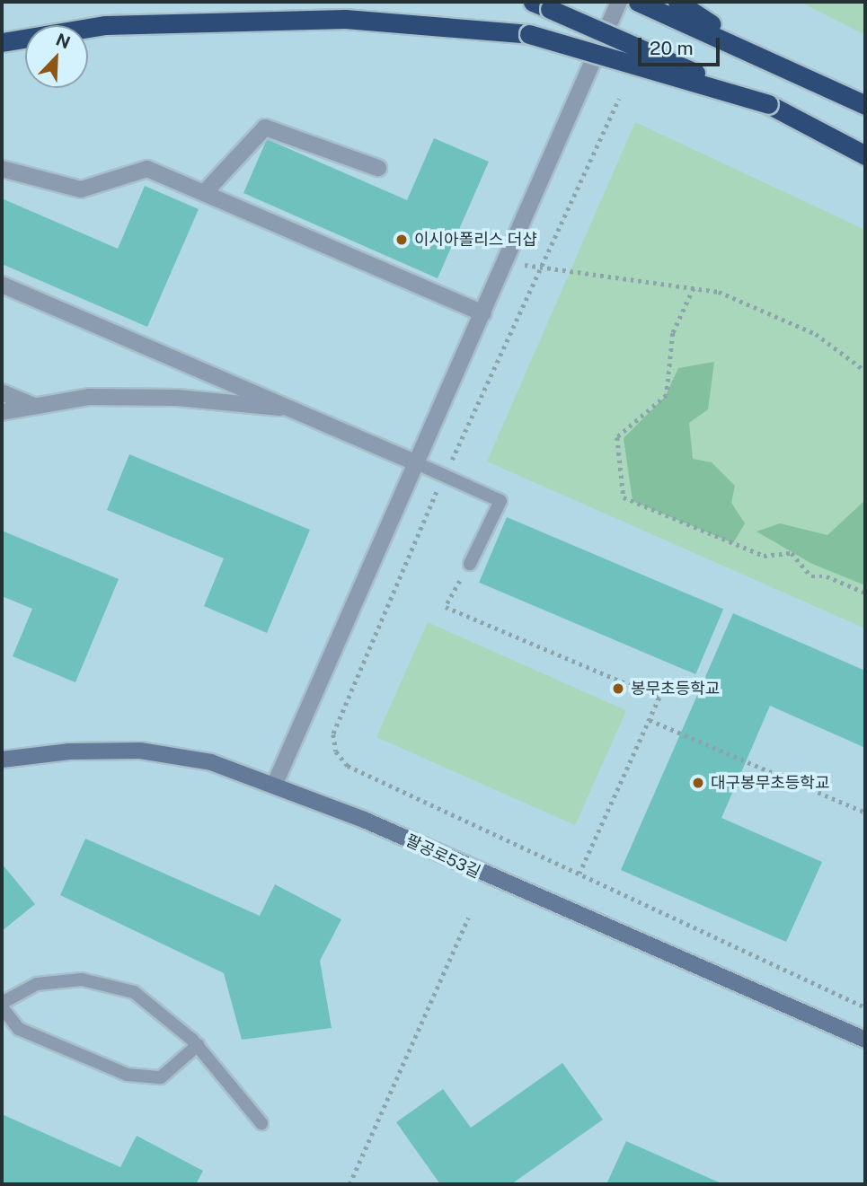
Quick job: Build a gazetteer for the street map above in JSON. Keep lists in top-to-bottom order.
{
  "streets": {
    "main road": ["팔공로53길"]
  },
  "places": ["이시아폴리스 더샵", "봉무초등학교", "대구봉무초등학교"],
  "scale_bar": "20 m",
  "north": "top right"
}
